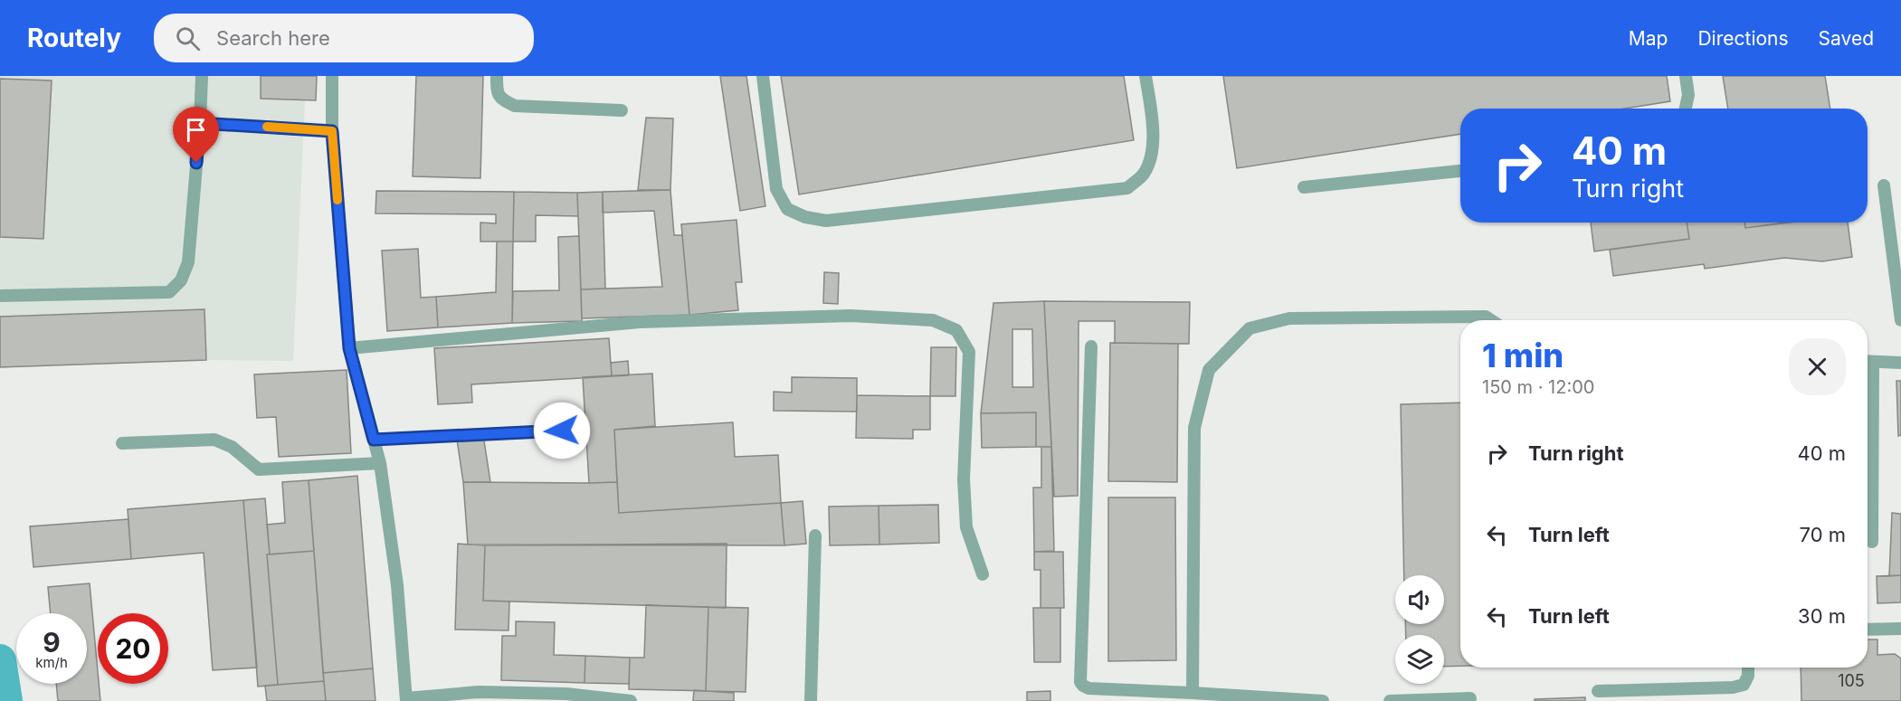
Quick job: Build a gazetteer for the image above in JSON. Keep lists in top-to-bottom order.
{
  "house_numbers": ["105"],
  "page": {
    "header": "Routely",
    "search": "Search here",
    "nav": ["Map", "Directions", "Saved"],
    "turn": ["40 m", "Turn right"],
    "heading": ["1 min", "150 m · 12:00"],
    "list": [
      {
        "name": "Turn right",
        "value": "40 m"
      },
      {
        "name": "Turn left",
        "value": "70 m"
      },
      {
        "name": "Turn left",
        "value": "30 m"
      }
    ],
    "speed": "9 km/h",
    "limit": "20"
  }
}
